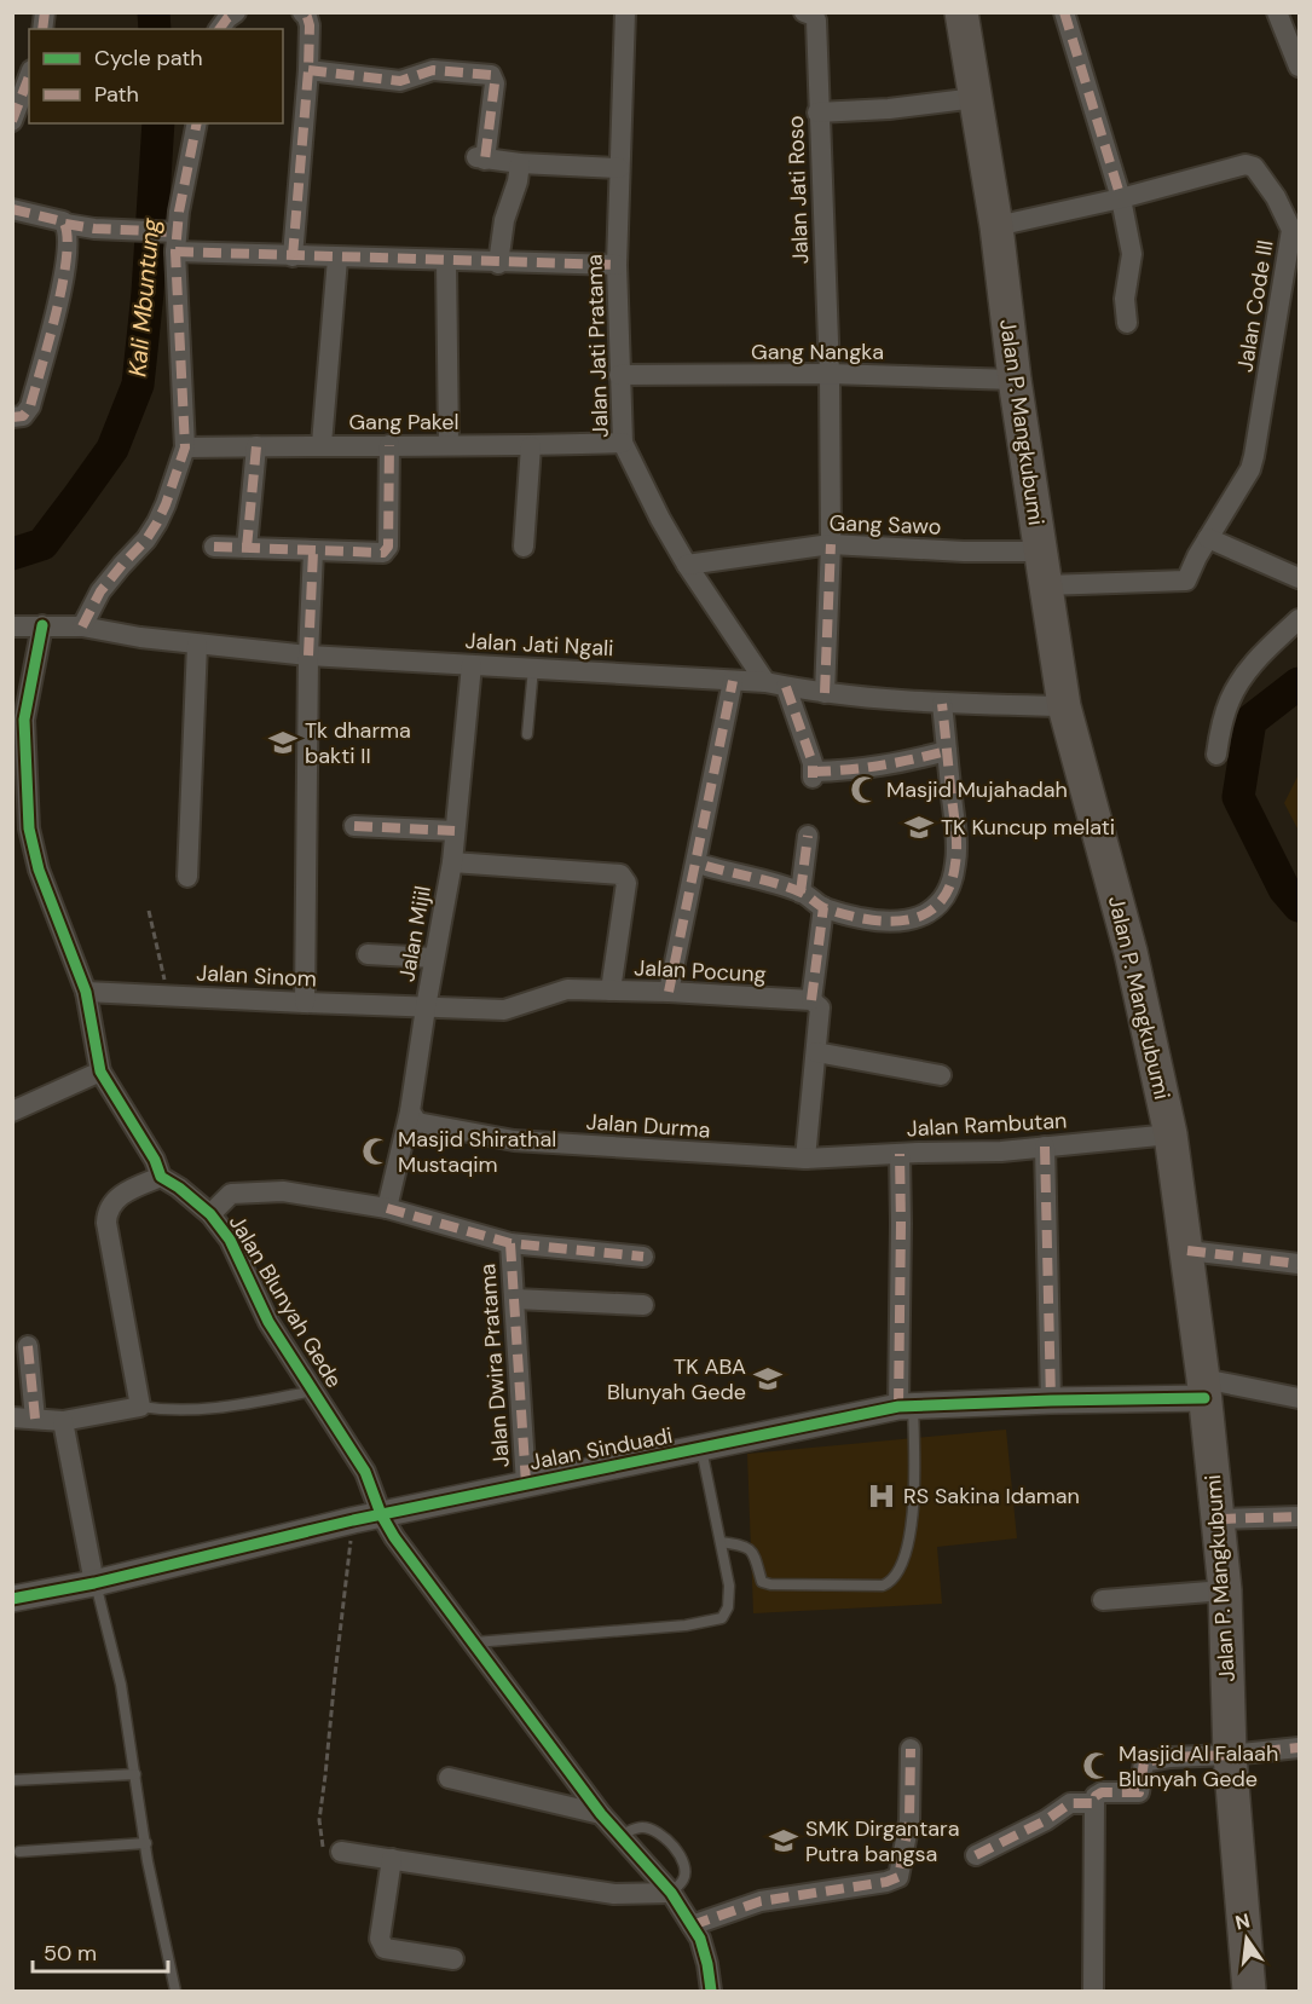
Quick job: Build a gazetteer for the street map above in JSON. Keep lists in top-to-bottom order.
{
  "streets": {
    "main road": ["Jalan P. Mangkubumi"],
    "street": [
      "Jalan Jati Roso",
      "Jalan Code III",
      "Jalan Jati Pratama",
      "Gang Nangka",
      "Gang Pakel",
      "Gang Sawo",
      "Jalan Jati Ngali",
      "Jalan Mijil",
      "Jalan Pocung",
      "Jalan Sinom",
      "Jalan Rambutan",
      "Jalan Durma",
      "Jalan Blunyah Gede",
      "Jalan Dwira Pratama",
      "Jalan Sinduadi"
    ]
  },
  "crossings": [
    ["Jalan Jati Roso", "Gang Nangka"],
    ["Jalan Jati Roso", "Gang Sawo"],
    ["Jalan Jati Roso", "Jalan Jati Ngali"],
    ["Jalan Code III", "Jalan P. Mangkubumi"],
    ["Jalan Jati Pratama", "Gang Nangka"],
    ["Jalan Jati Pratama", "Gang Pakel"],
    ["Jalan Jati Pratama", "Gang Sawo"],
    ["Jalan Jati Pratama", "Jalan Jati Ngali"],
    ["Gang Nangka", "Jalan P. Mangkubumi"],
    ["Jalan P. Mangkubumi", "Gang Sawo"],
    ["Jalan P. Mangkubumi", "Jalan Jati Ngali"],
    ["Jalan P. Mangkubumi", "Jalan Rambutan"],
    ["Jalan P. Mangkubumi", "Jalan Sinduadi"],
    ["Jalan Jati Ngali", "Jalan Mijil"],
    ["Jalan Jati Ngali", "Jalan Blunyah Gede"],
    ["Jalan Mijil", "Jalan Pocung"],
    ["Jalan Mijil", "Jalan Sinom"],
    ["Jalan Mijil", "Jalan Durma"],
    ["Jalan Pocung", "Jalan Sinom"],
    ["Jalan Sinom", "Jalan Blunyah Gede"],
    ["Jalan Rambutan", "Jalan Durma"],
    ["Jalan Blunyah Gede", "Jalan Sinduadi"],
    ["Jalan Dwira Pratama", "Jalan Sinduadi"]
  ],
  "water": ["Kali Mbuntung"],
  "places": {
    "school or university": [
      "Tk dharma bakti II",
      "TK Kuncup melati",
      "TK ABA Blunyah Gede",
      "SMK Dirgantara Putra bangsa"
    ],
    "mosque": ["Masjid Mujahadah", "Masjid Shirathal Mustaqim", "Masjid Al Falaah Blunyah Gede"],
    "hospital": ["RS Sakina Idaman"]
  },
  "legend": ["Cycle path", "Path"],
  "scale_bar": "50 m",
  "north": "top"
}
